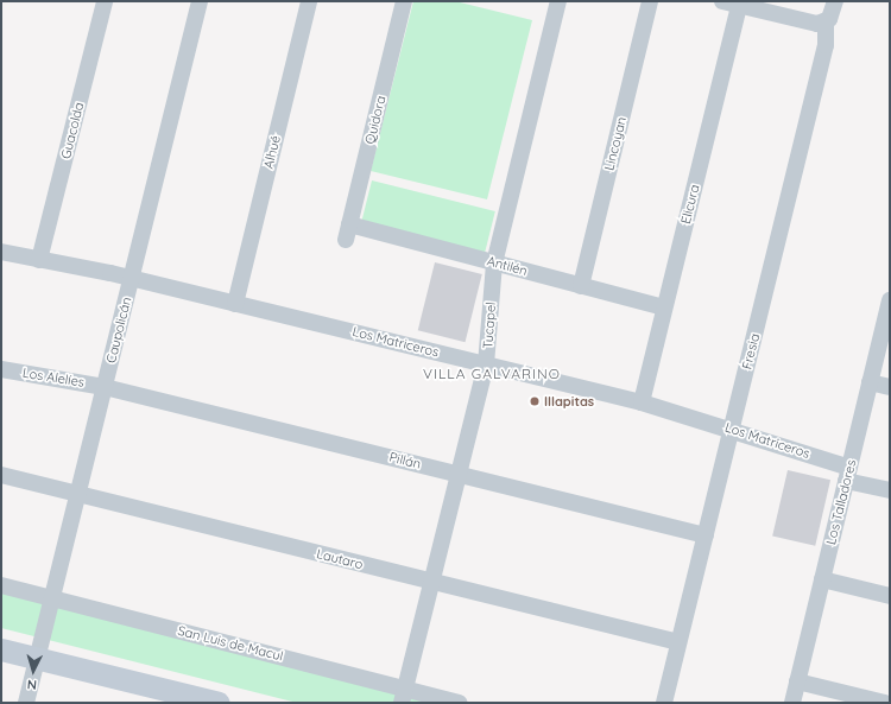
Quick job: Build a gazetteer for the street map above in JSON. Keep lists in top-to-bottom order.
{
  "streets": {
    "street": [
      "Quidora",
      "Guacolda",
      "Lincoyan",
      "Alhué",
      "Elicura",
      "Antilén",
      "Tucapel",
      "Caupolicán",
      "Los Matriceros",
      "Fresia",
      "Los Alelíes",
      "Pillán",
      "Los Talladores",
      "Lautaro",
      "San Luis de Macul"
    ]
  },
  "crossings": [
    ["Quidora", "Antilén"],
    ["Guacolda", "Los Matriceros"],
    ["Lincoyan", "Antilén"],
    ["Alhué", "Los Matriceros"],
    ["Elicura", "Antilén"],
    ["Elicura", "Los Matriceros"],
    ["Antilén", "Tucapel"],
    ["Tucapel", "Los Matriceros"],
    ["Tucapel", "Pillán"],
    ["Tucapel", "Lautaro"],
    ["Tucapel", "San Luis de Macul"],
    ["Caupolicán", "Los Matriceros"],
    ["Caupolicán", "Los Alelíes"],
    ["Caupolicán", "Pillán"],
    ["Caupolicán", "Lautaro"],
    ["Caupolicán", "San Luis de Macul"],
    ["Los Matriceros", "Fresia"],
    ["Los Matriceros", "Los Talladores"],
    ["Fresia", "Pillán"],
    ["Fresia", "Lautaro"],
    ["Los Alelíes", "Pillán"]
  ],
  "districts": ["VILLA GALVARINO"],
  "places": ["Illapitas"],
  "north": "bottom"
}
